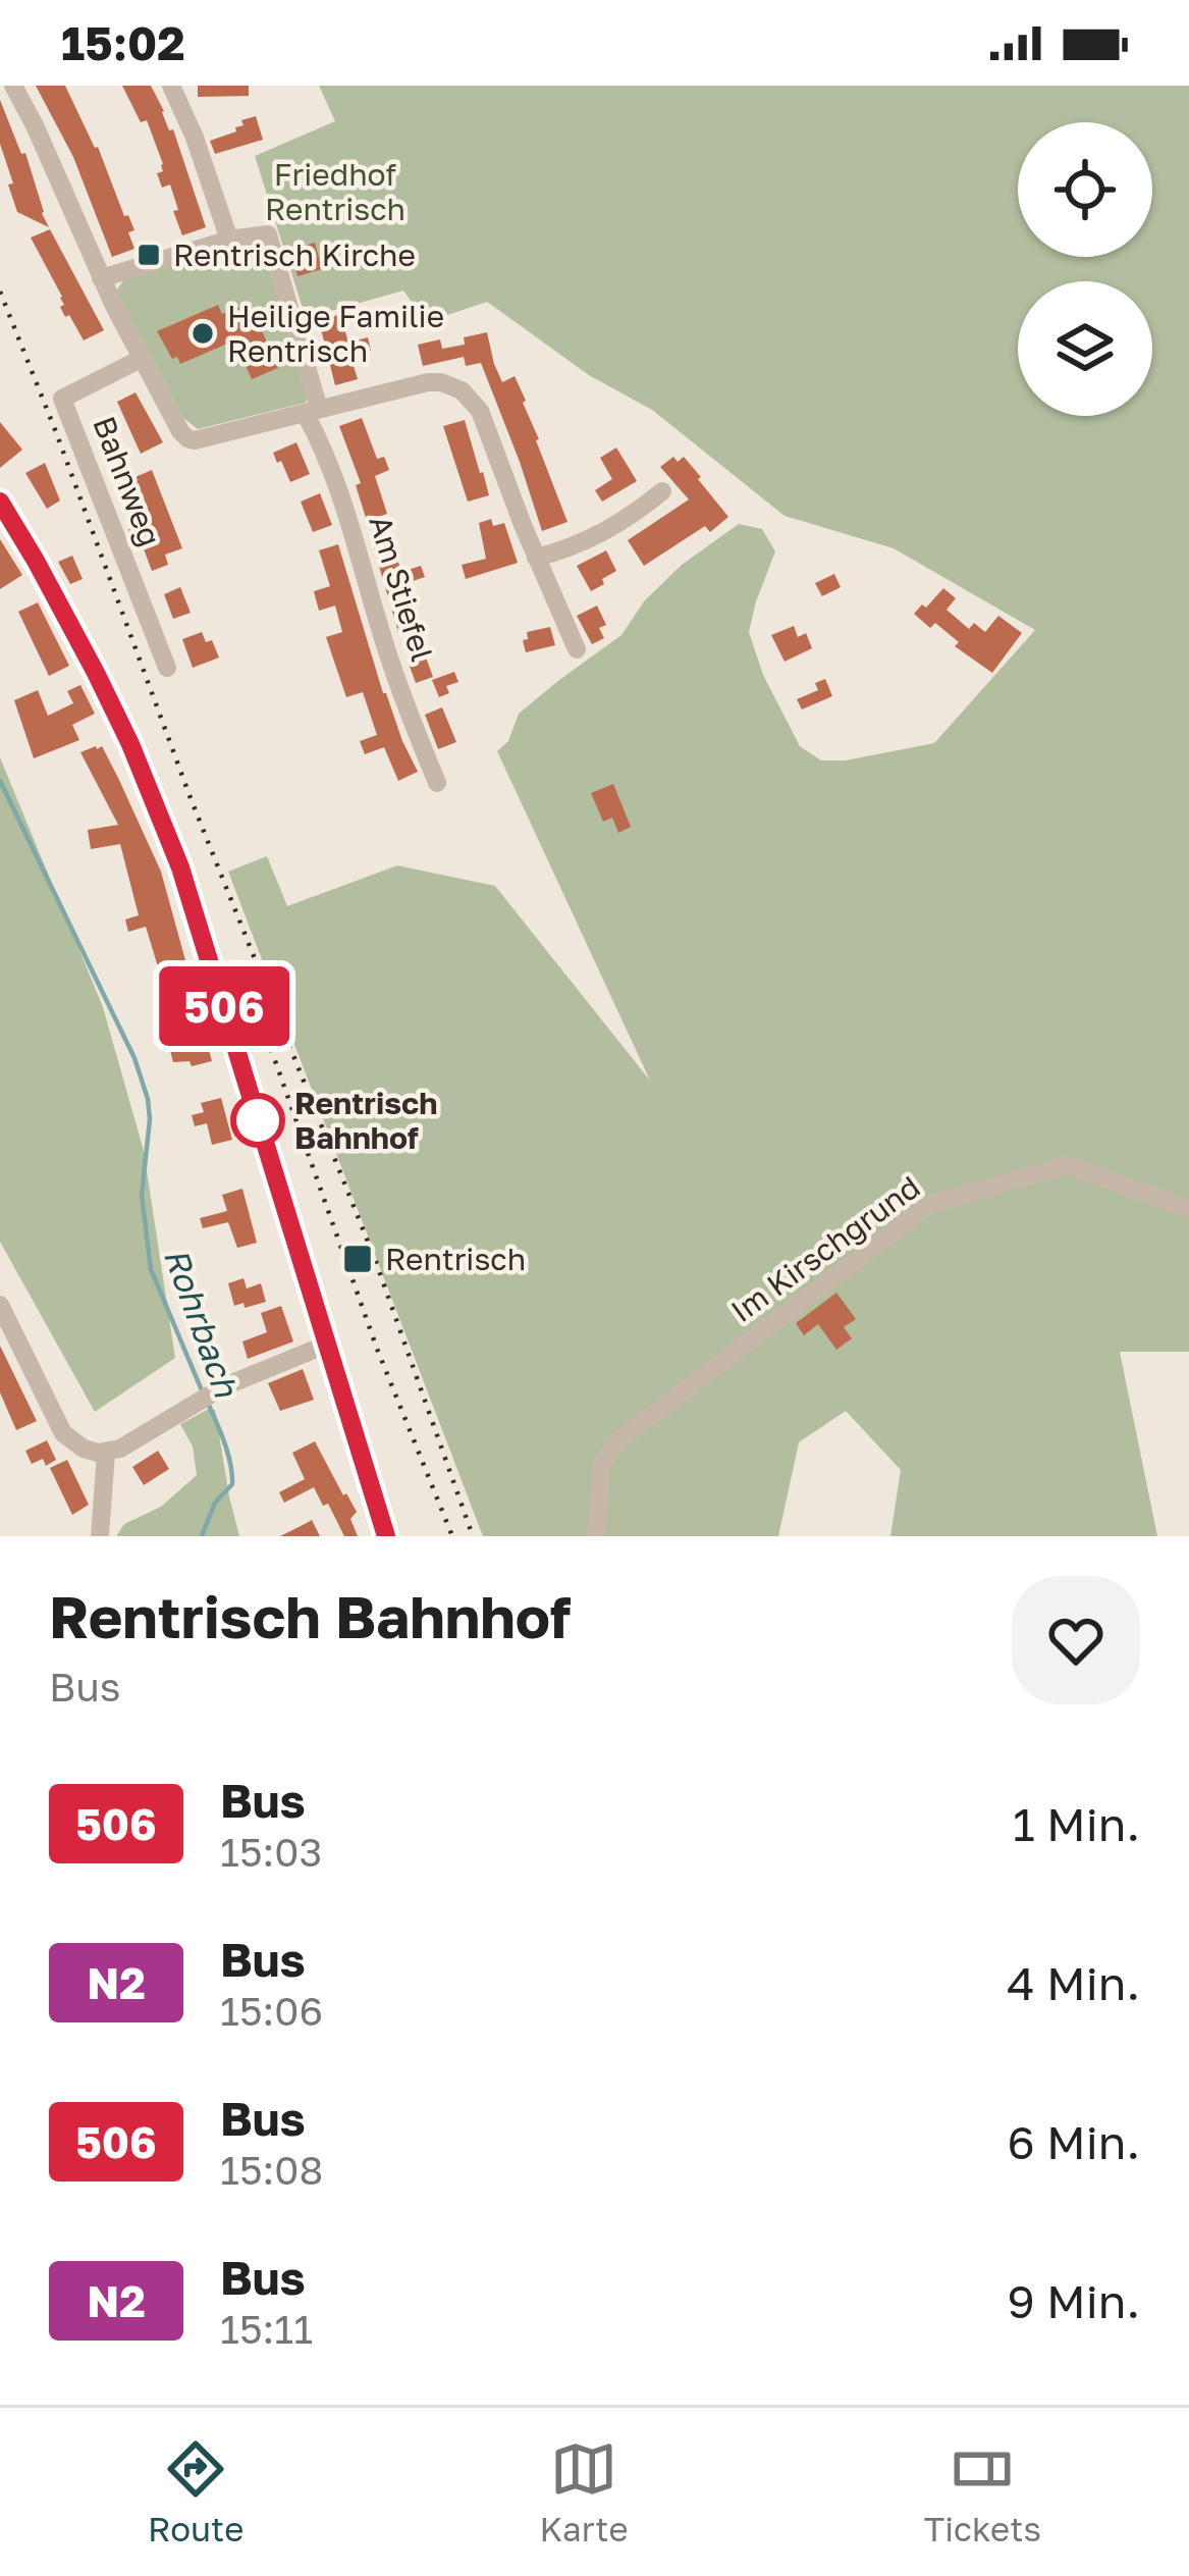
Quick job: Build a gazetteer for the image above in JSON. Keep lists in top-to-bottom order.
{
  "streets": {
    "street": ["Bahnweg", "Am Stiefel", "Im Kirschgrund"]
  },
  "water": ["Rohrbach"],
  "parks": ["Friedhof Rentrisch"],
  "places": {
    "transit": ["Rentrisch Kirche", "Rentrisch"],
    "other": ["Heilige Familie Rentrisch", "Rentrisch Bahnhof"]
  },
  "lines": ["bus line 506"],
  "page": {
    "status": "15:02",
    "on_map": "506",
    "heading": ["Rentrisch Bahnhof", "Bus"],
    "list": [
      {
        "mark": "506",
        "name": "Bus",
        "note": "15:03",
        "value": "1 Min."
      },
      {
        "mark": "N2",
        "name": "Bus",
        "note": "15:06",
        "value": "4 Min."
      },
      {
        "mark": "506",
        "name": "Bus",
        "note": "15:08",
        "value": "6 Min."
      },
      {
        "mark": "N2",
        "name": "Bus",
        "note": "15:11",
        "value": "9 Min."
      }
    ],
    "tabs": ["Route", "Karte", "Tickets"]
  }
}
